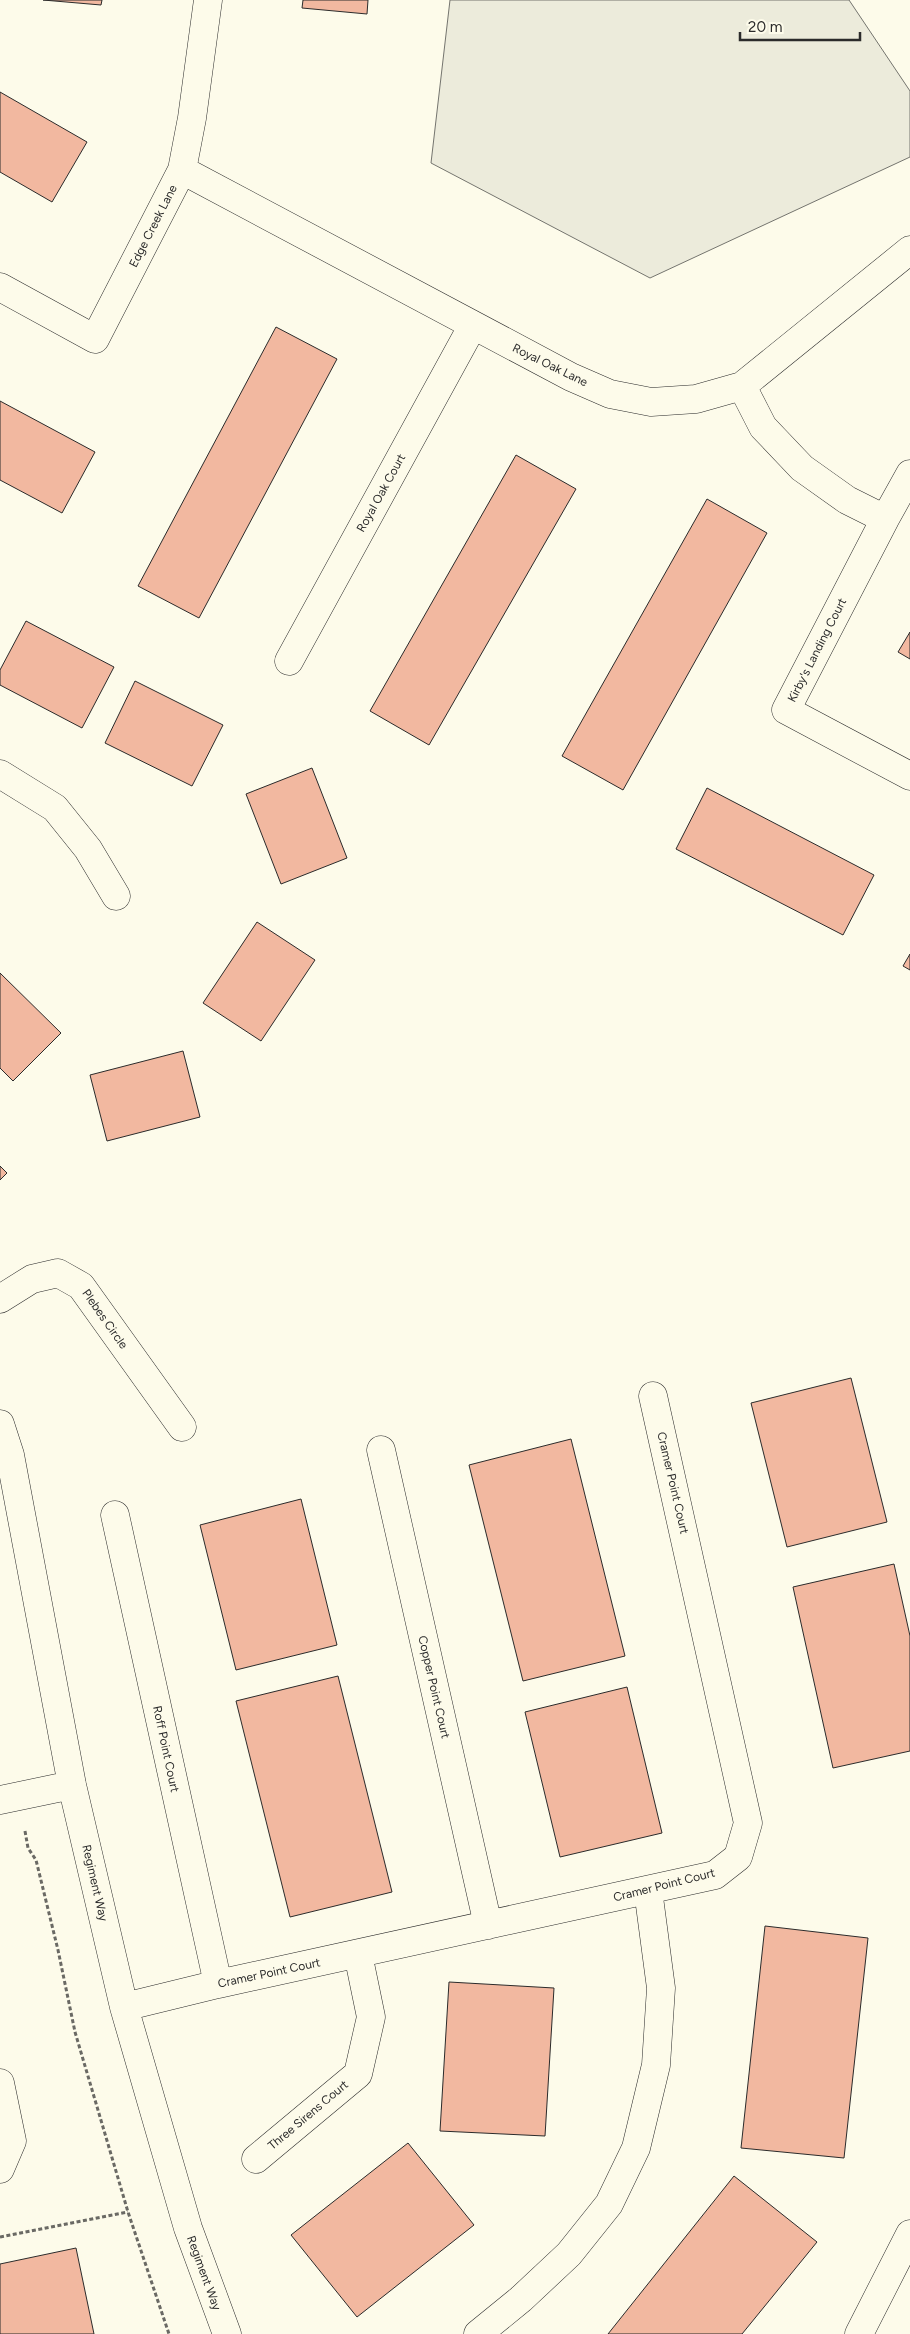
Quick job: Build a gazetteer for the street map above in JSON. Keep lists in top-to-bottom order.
{
  "streets": {
    "street": [
      "Edge Creek Lane",
      "Royal Oak Lane",
      "Royal Oak Court",
      "Kirby's Landing Court",
      "Plebes Circle",
      "Cramer Point Court",
      "Copper Point Court",
      "Roff Point Court",
      "Regiment Way",
      "Three Sirens Court"
    ]
  },
  "crossings": [
    ["Edge Creek Lane", "Royal Oak Lane"],
    ["Royal Oak Lane", "Royal Oak Court"],
    ["Cramer Point Court", "Copper Point Court"],
    ["Cramer Point Court", "Roff Point Court"],
    ["Cramer Point Court", "Regiment Way"],
    ["Cramer Point Court", "Three Sirens Court"]
  ],
  "scale_bar": "20 m"
}
